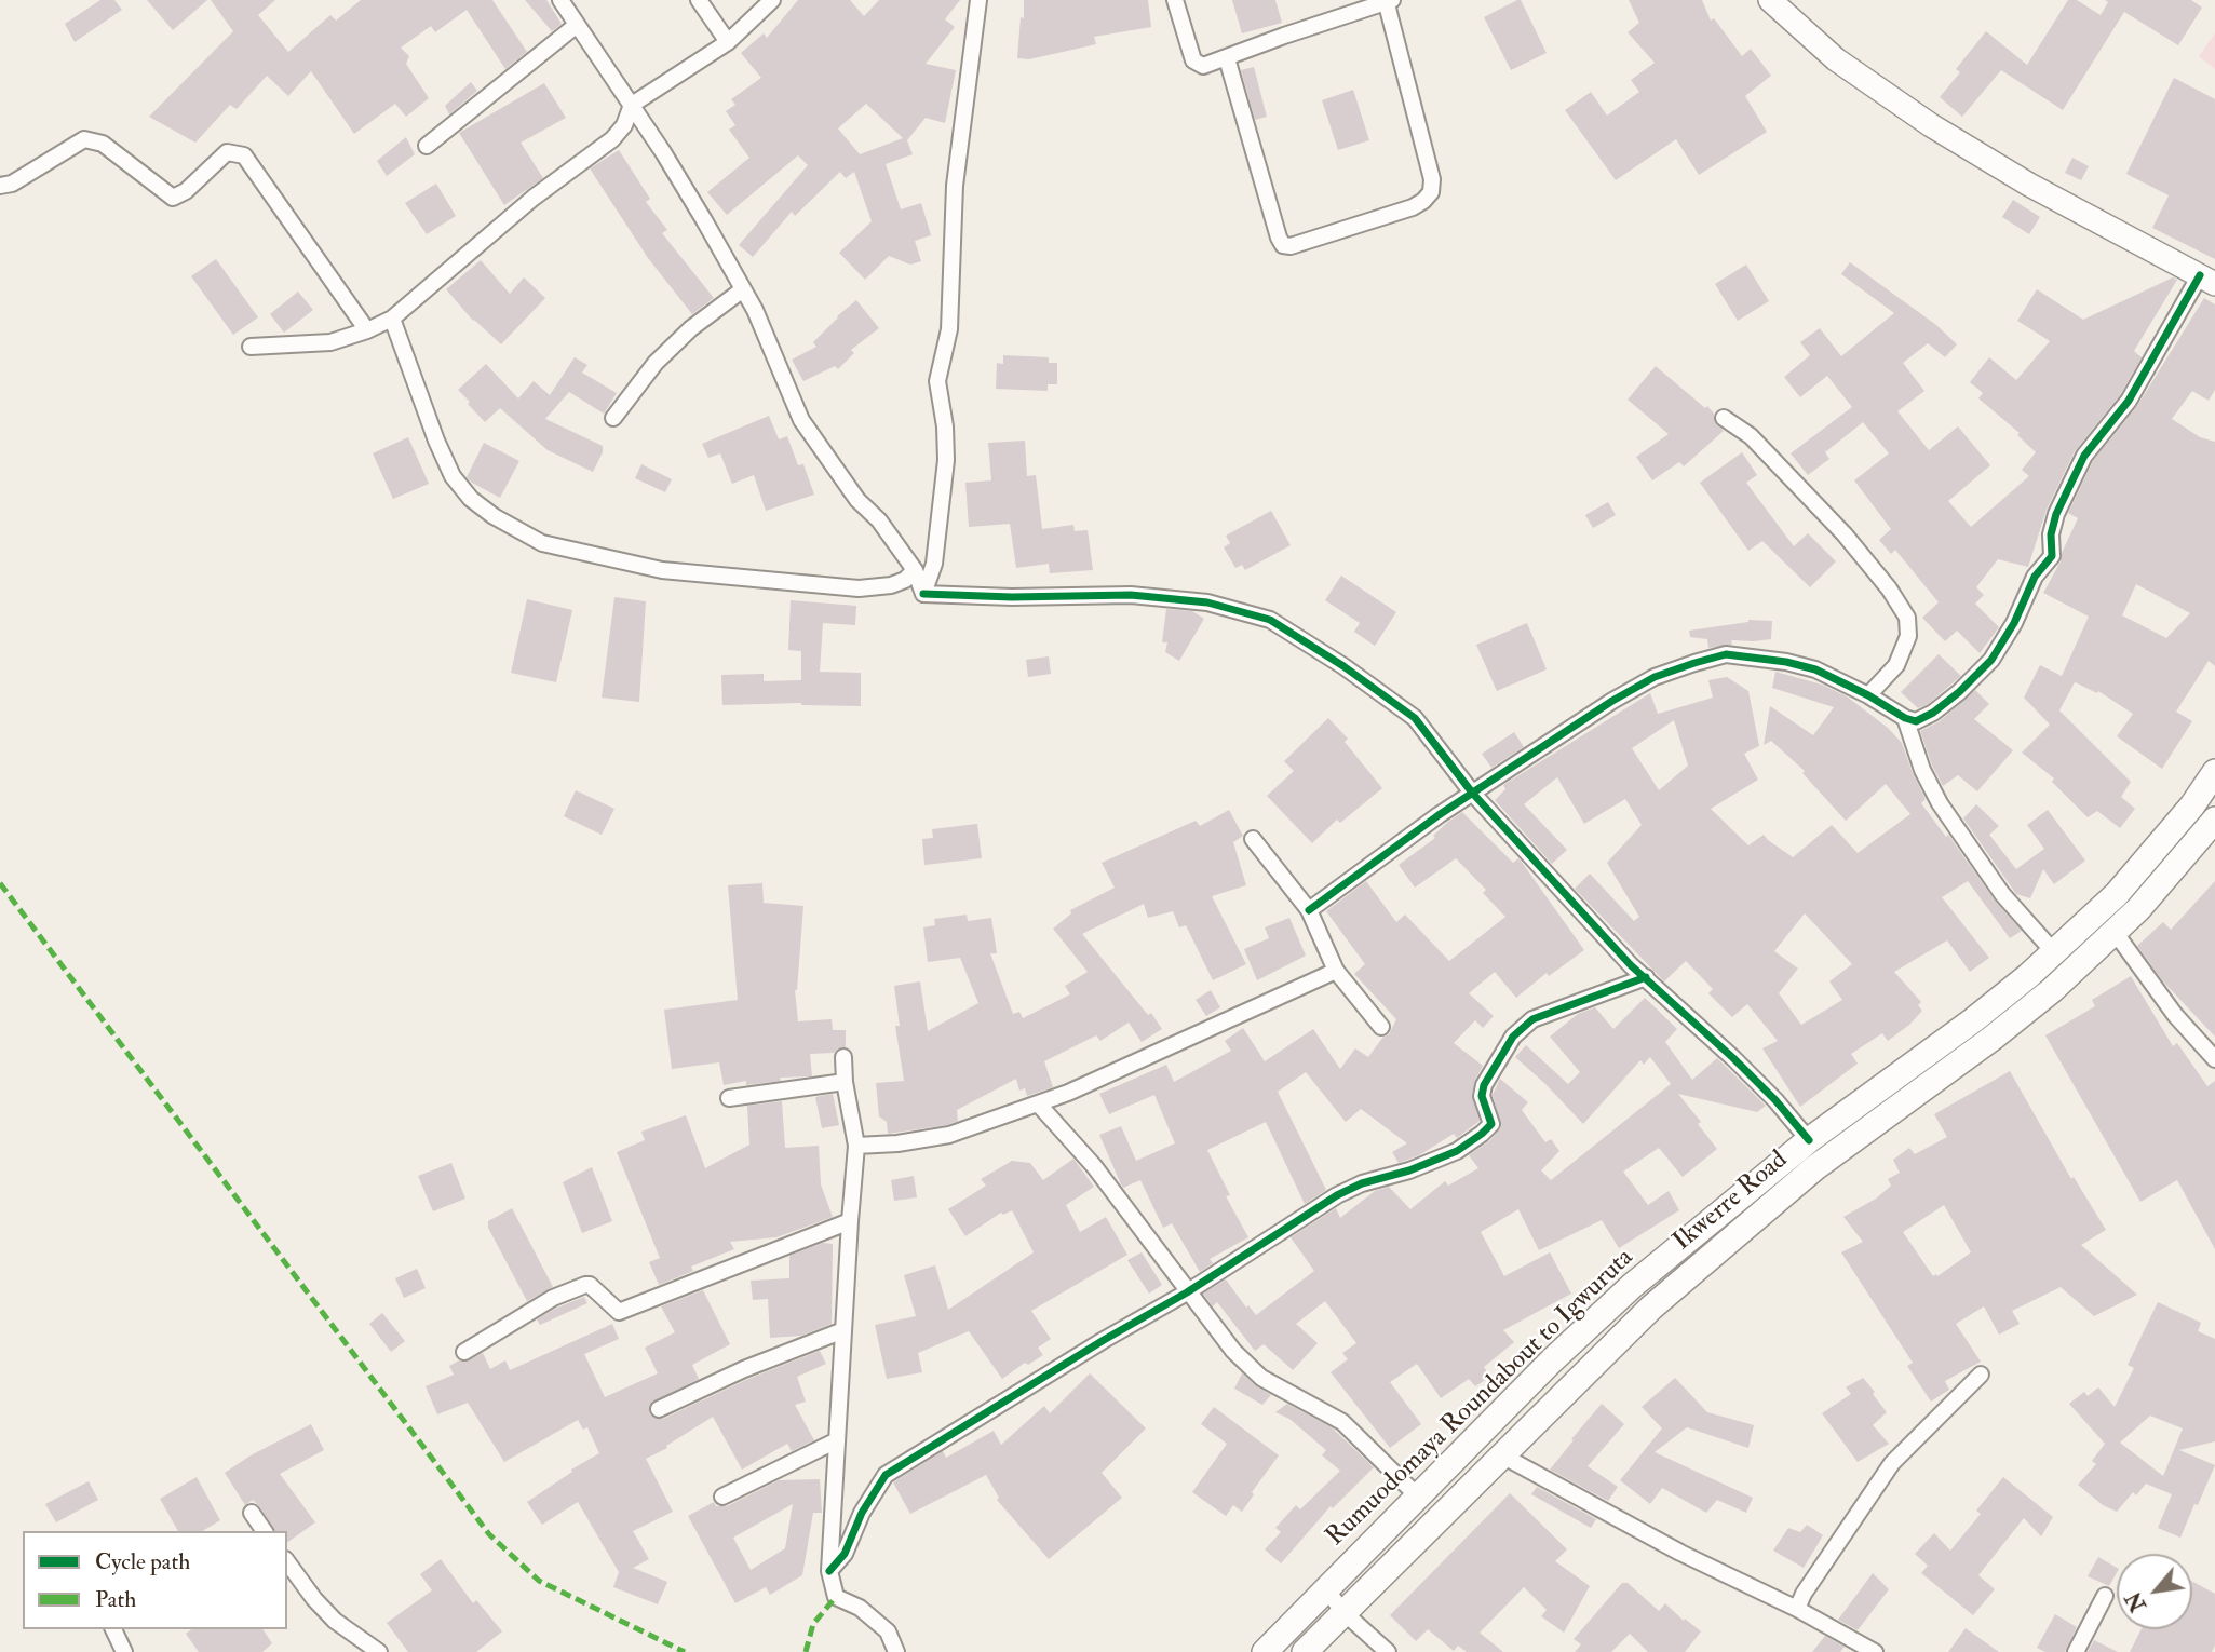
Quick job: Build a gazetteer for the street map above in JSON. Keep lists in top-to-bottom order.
{
  "streets": {
    "main road": ["Ikwerre Road", "Rumuodomaya Roundabout to Igwuruta"]
  },
  "legend": ["Cycle path", "Path"],
  "north": "bottom left"
}
